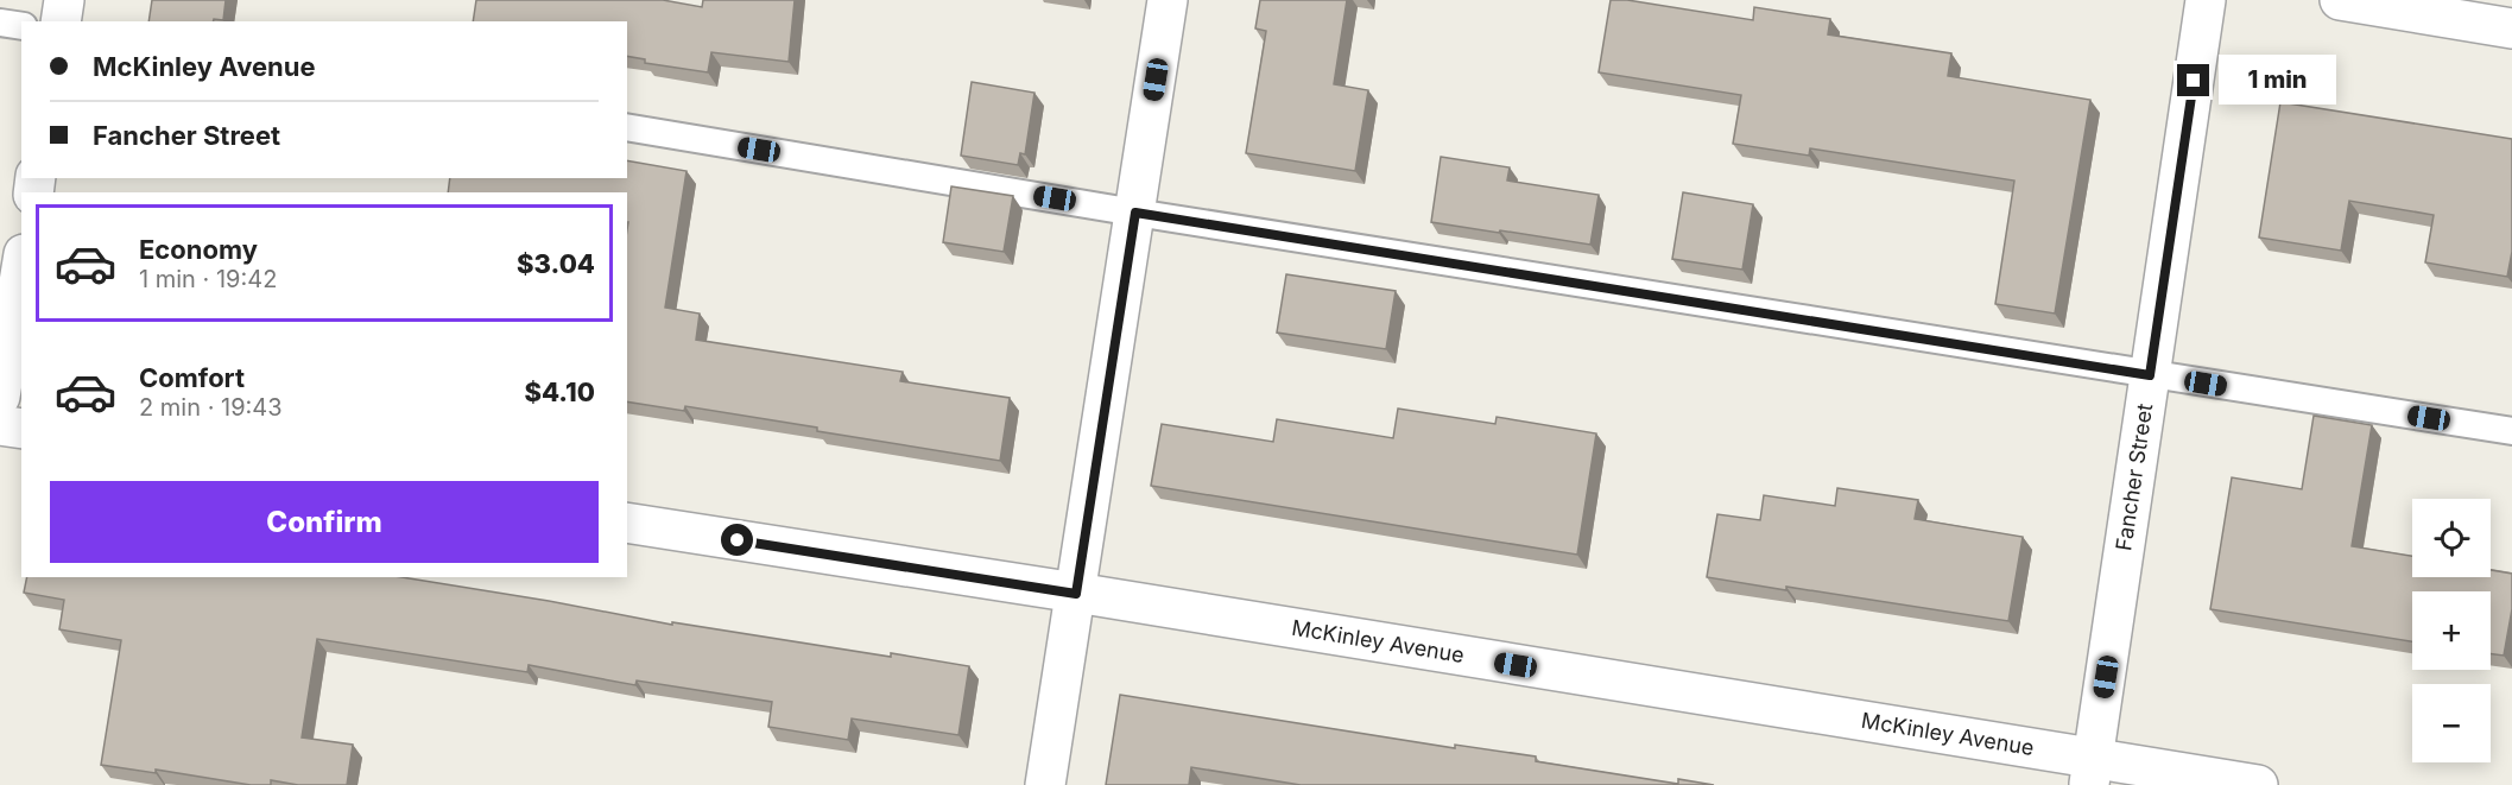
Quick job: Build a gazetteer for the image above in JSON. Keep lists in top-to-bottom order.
{
  "streets": {
    "street": ["Fancher Street", "McKinley Avenue"]
  },
  "crossings": [
    ["Fancher Street", "McKinley Avenue"]
  ],
  "page": {
    "banner": ["McKinley Avenue", "Fancher Street"],
    "bubble": "1 min",
    "list": [
      {
        "name": "Economy",
        "note": "1 min · 19:42",
        "value": "$3.04"
      },
      {
        "name": "Comfort",
        "note": "2 min · 19:43",
        "value": "$4.10"
      }
    ],
    "buttons": "Confirm",
    "map_buttons": ["+", "−"]
  }
}
